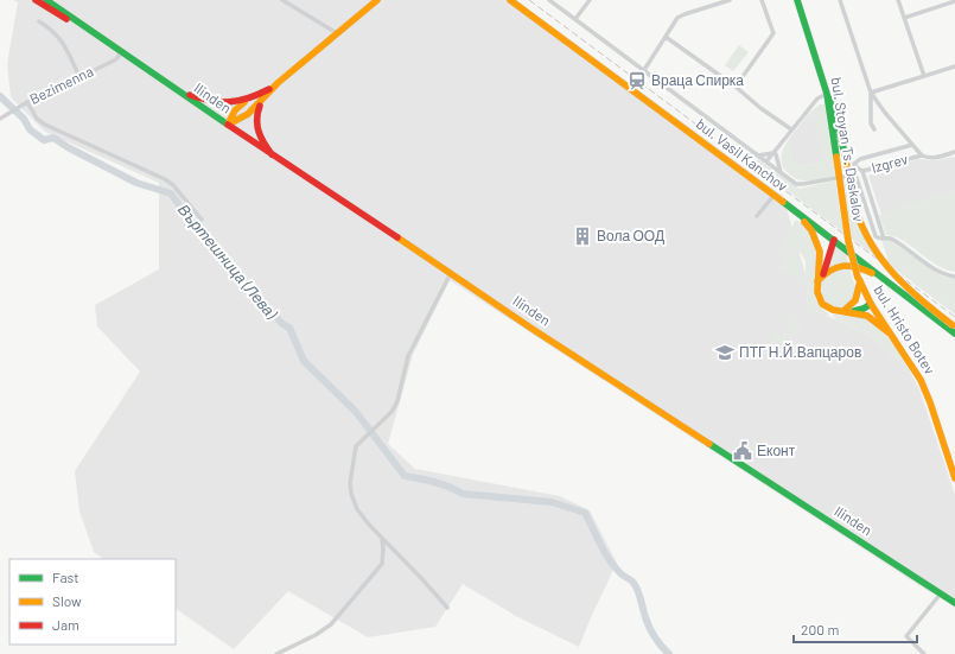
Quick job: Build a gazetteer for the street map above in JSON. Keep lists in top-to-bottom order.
{
  "streets": {
    "main road": [
      "Ilinden",
      "bul. Stoyan Ts. Daskalov",
      "bul. Vasil Kanchov",
      "bul. Hristo Botev"
    ],
    "street": ["Bezimenna", "Izgrev"]
  },
  "crossings": [
    ["Bezimenna", "Ilinden"],
    ["bul. Stoyan Ts. Daskalov", "bul. Hristo Botev"]
  ],
  "water": ["Въртешница (Лева)"],
  "places": {
    "station": ["Враца Спирка"],
    "building": ["Вола ООД"],
    "school or university": ["ПТГ Н.Й.Вапцаров"],
    "public building": ["Еконт"]
  },
  "legend": ["Fast", "Slow", "Jam"],
  "scale_bar": "200 m"
}
